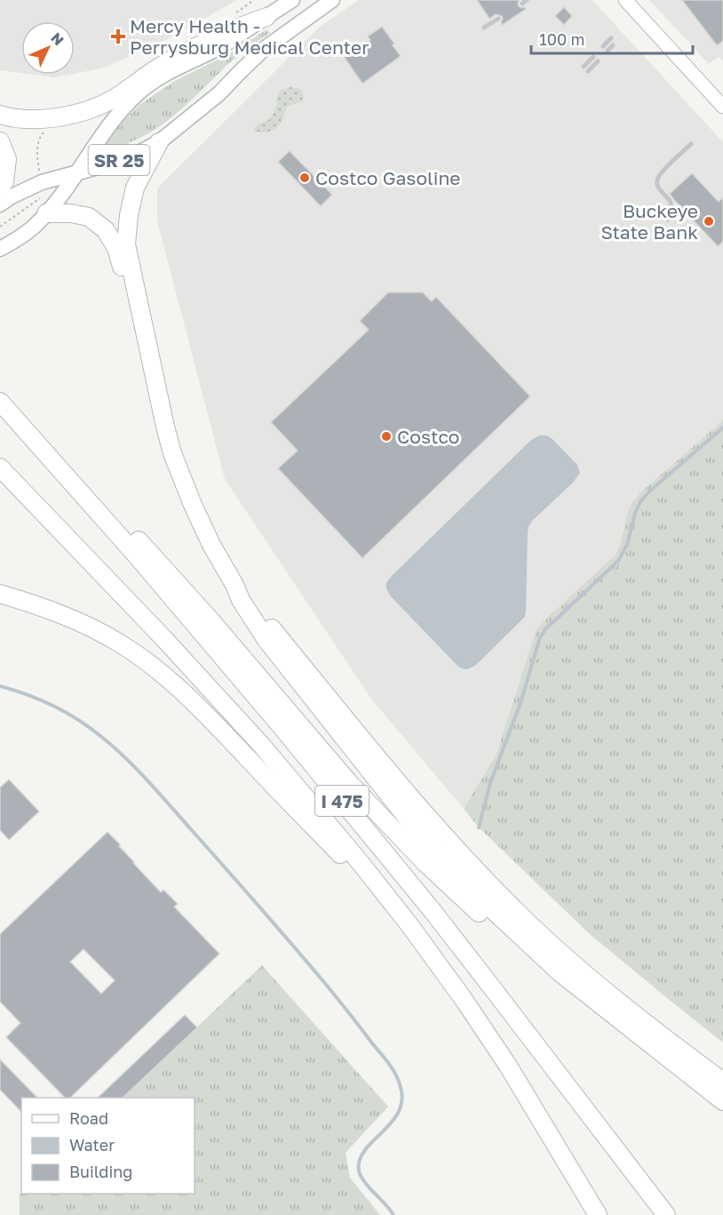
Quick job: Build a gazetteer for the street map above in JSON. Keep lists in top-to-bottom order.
{
  "streets": {
    "highway": ["I 475"],
    "main road": ["SR 25"]
  },
  "places": {
    "health": ["Mercy Health - Perrysburg Medical Center"],
    "other": ["Costco Gasoline", "Buckeye State Bank", "Costco"]
  },
  "legend": ["Road", "Water", "Building"],
  "scale_bar": "100 m",
  "north": "top right"
}
